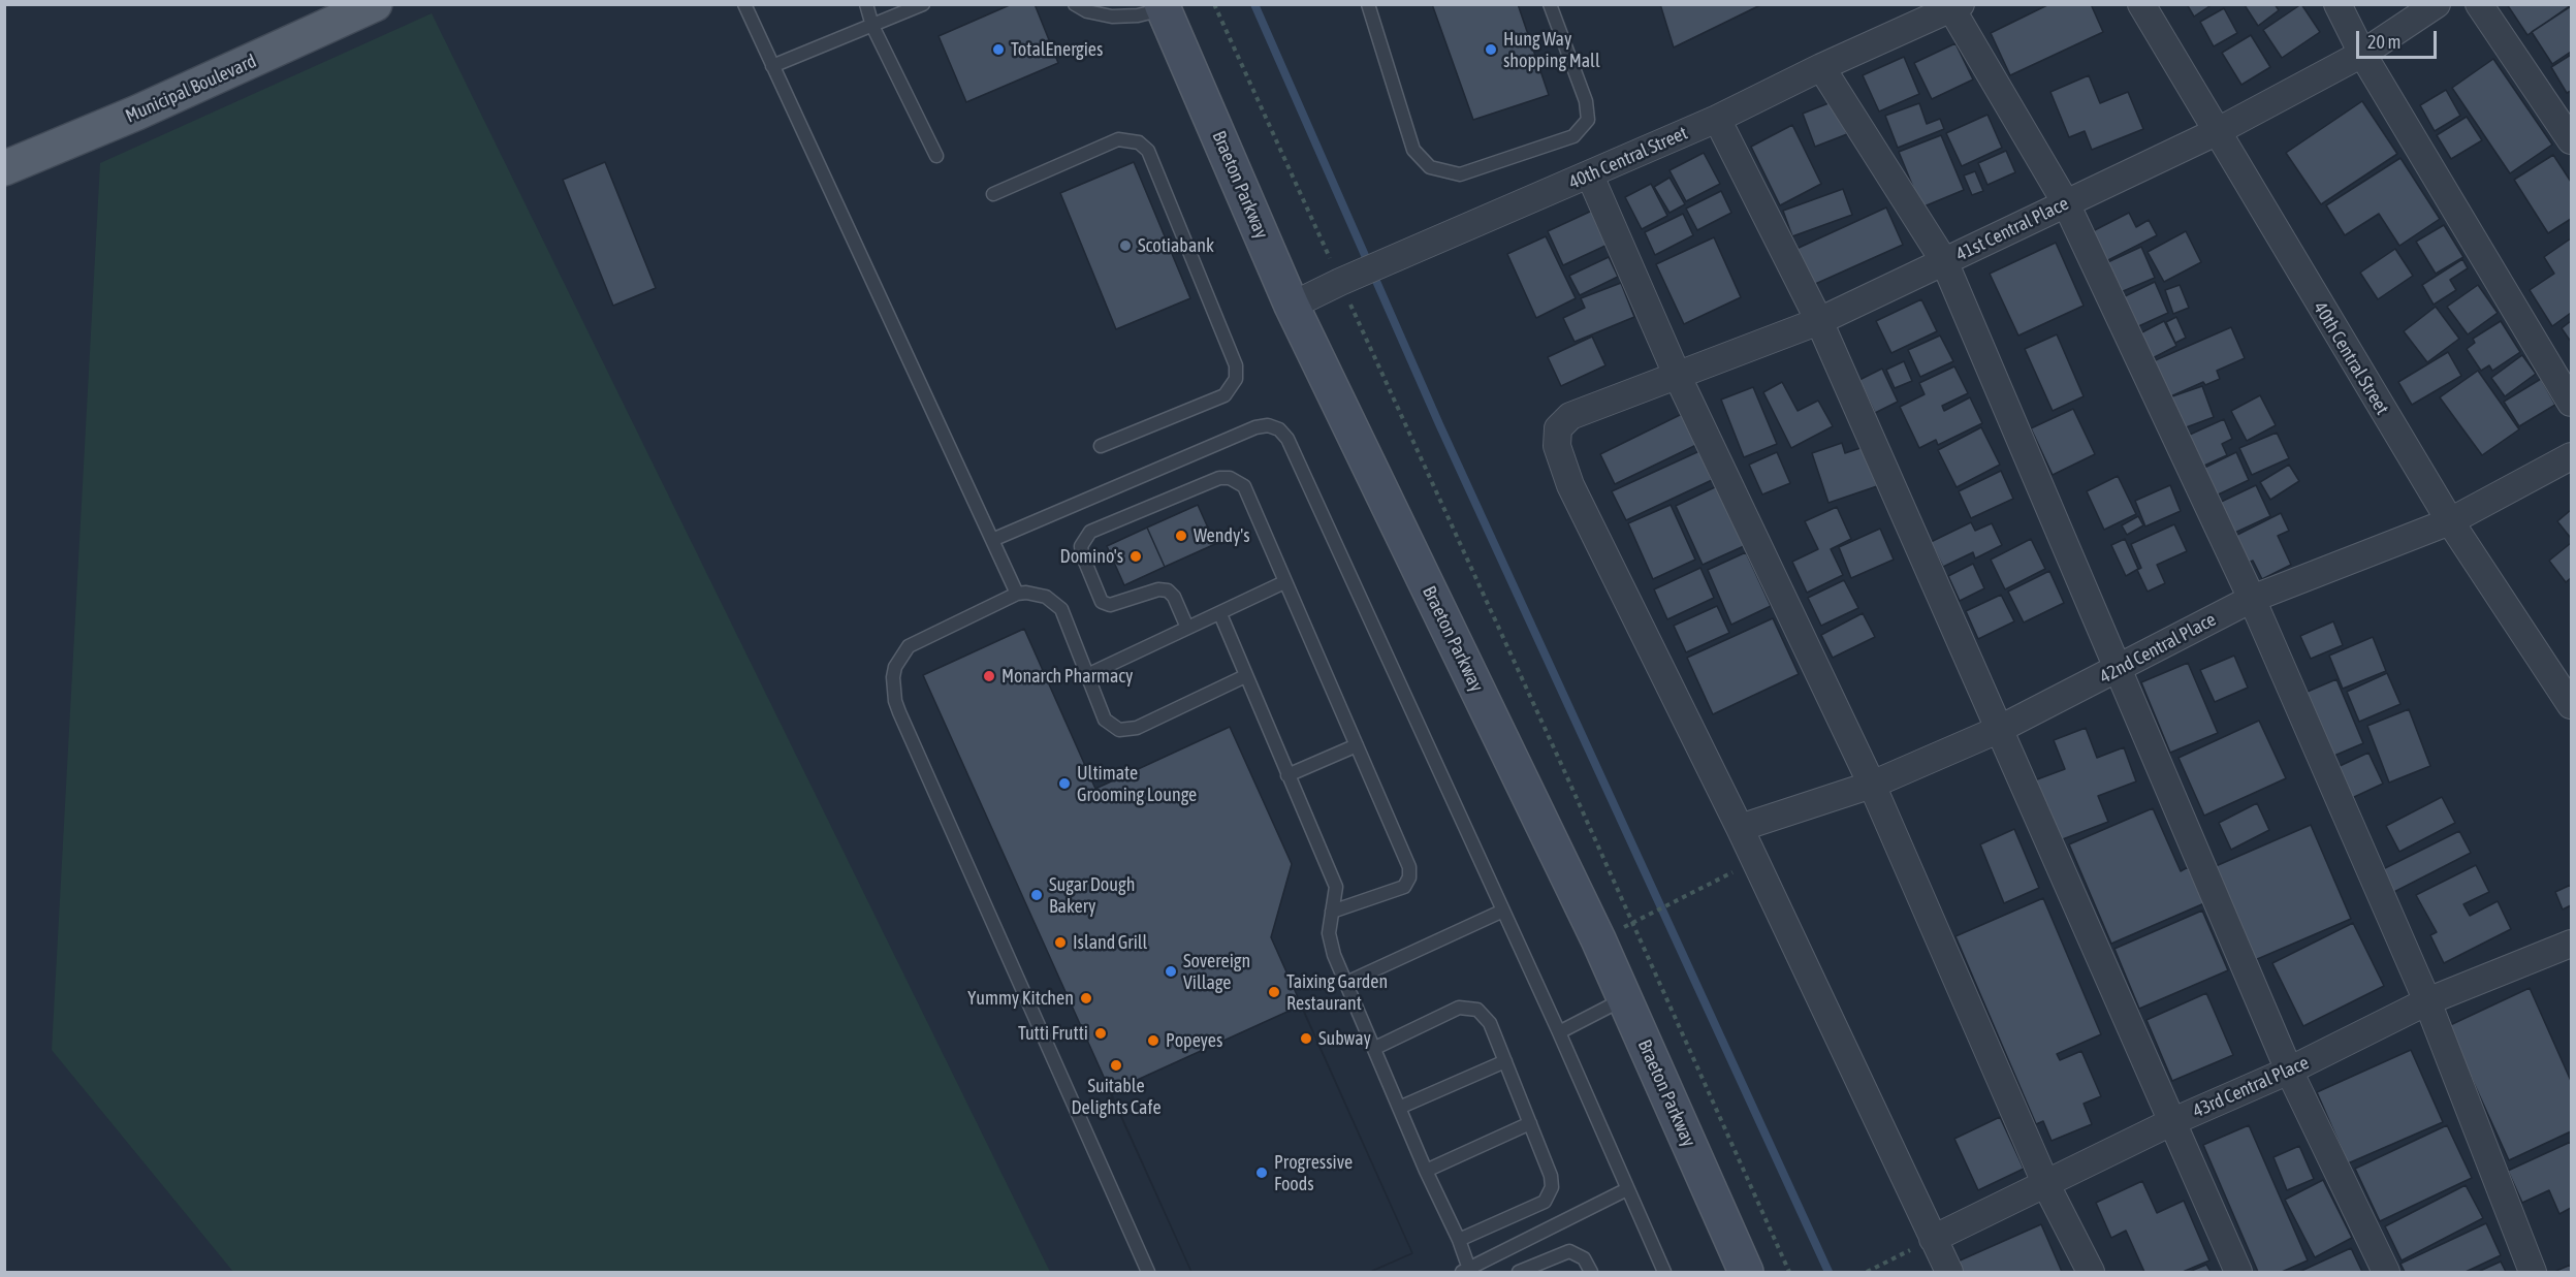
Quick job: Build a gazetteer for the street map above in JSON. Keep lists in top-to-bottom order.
{
  "streets": {
    "main road": ["Municipal Boulevard", "Braeton Parkway"],
    "street": [
      "40th Central Street",
      "41st Central Place",
      "42nd Central Place",
      "43rd Central Place"
    ]
  },
  "crossings": [
    ["40th Central Street", "Braeton Parkway"],
    ["40th Central Street", "41st Central Place"],
    ["40th Central Street", "42nd Central Place"],
    ["41st Central Place", "42nd Central Place"]
  ],
  "places": [
    "TotalEnergies",
    "Hung Way shopping Mall",
    "Scotiabank",
    "Wendy's",
    "Domino's",
    "Monarch Pharmacy",
    "Ultimate Grooming Lounge",
    "Sugar Dough Bakery",
    "Island Grill",
    "Sovereign Village",
    "Taixing Garden Restaurant",
    "Yummy Kitchen",
    "Tutti Frutti",
    "Subway",
    "Popeyes",
    "Suitable Delights Cafe",
    "Progressive Foods"
  ],
  "scale_bar": "20 m"
}
